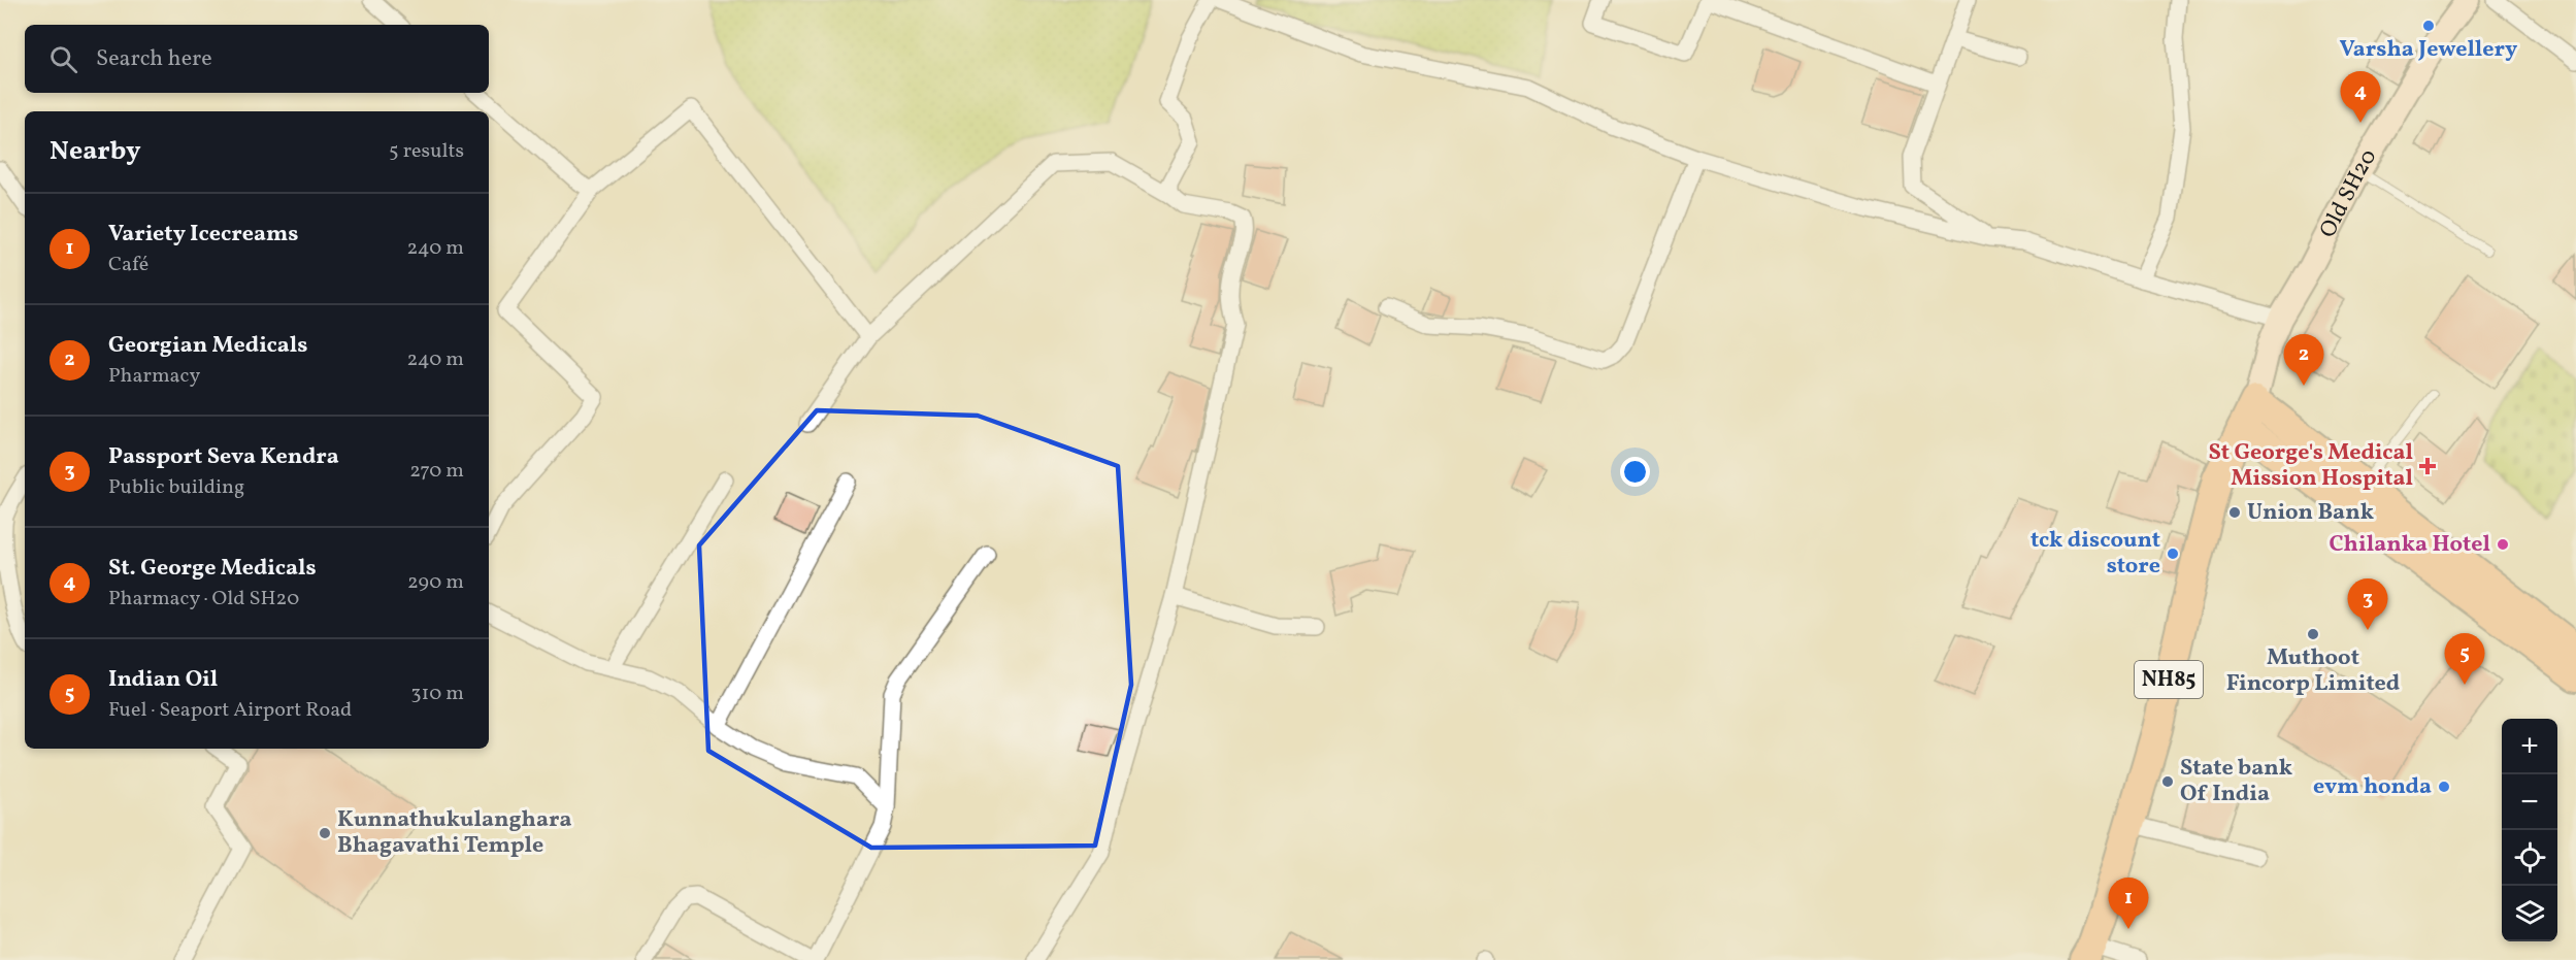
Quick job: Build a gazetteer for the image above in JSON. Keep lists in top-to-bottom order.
{
  "streets": {
    "highway": ["NH85"],
    "main road": ["Old SH20"]
  },
  "crossings": [
    ["Old SH20", "NH85"]
  ],
  "places": {
    "other": [
      "Varsha Jewellery",
      "Union Bank",
      "Chilanka Hotel",
      "tck discount store",
      "Muthoot Fincorp Limited",
      "State bank Of India",
      "evm honda",
      "Kunnathukulanghara Bhagavathi Temple"
    ],
    "health": ["St George's Medical Mission Hospital"]
  },
  "page": {
    "search": "Search here",
    "pins": [
      "4",
      "2",
      "3",
      "5",
      "1"
    ],
    "heading": ["Nearby", "5 results"],
    "list": [
      {
        "mark": "1",
        "name": "Variety Icecreams",
        "note": "Café",
        "value": "240 m"
      },
      {
        "mark": "2",
        "name": "Georgian Medicals",
        "note": "Pharmacy",
        "value": "240 m"
      },
      {
        "mark": "3",
        "name": "Passport Seva Kendra",
        "note": "Public building",
        "value": "270 m"
      },
      {
        "mark": "4",
        "name": "St. George Medicals",
        "note": "Pharmacy · Old SH20",
        "value": "290 m"
      },
      {
        "mark": "5",
        "name": "Indian Oil",
        "note": "Fuel · Seaport Airport Road",
        "value": "310 m"
      }
    ],
    "map_buttons": ["+", "−"]
  }
}
